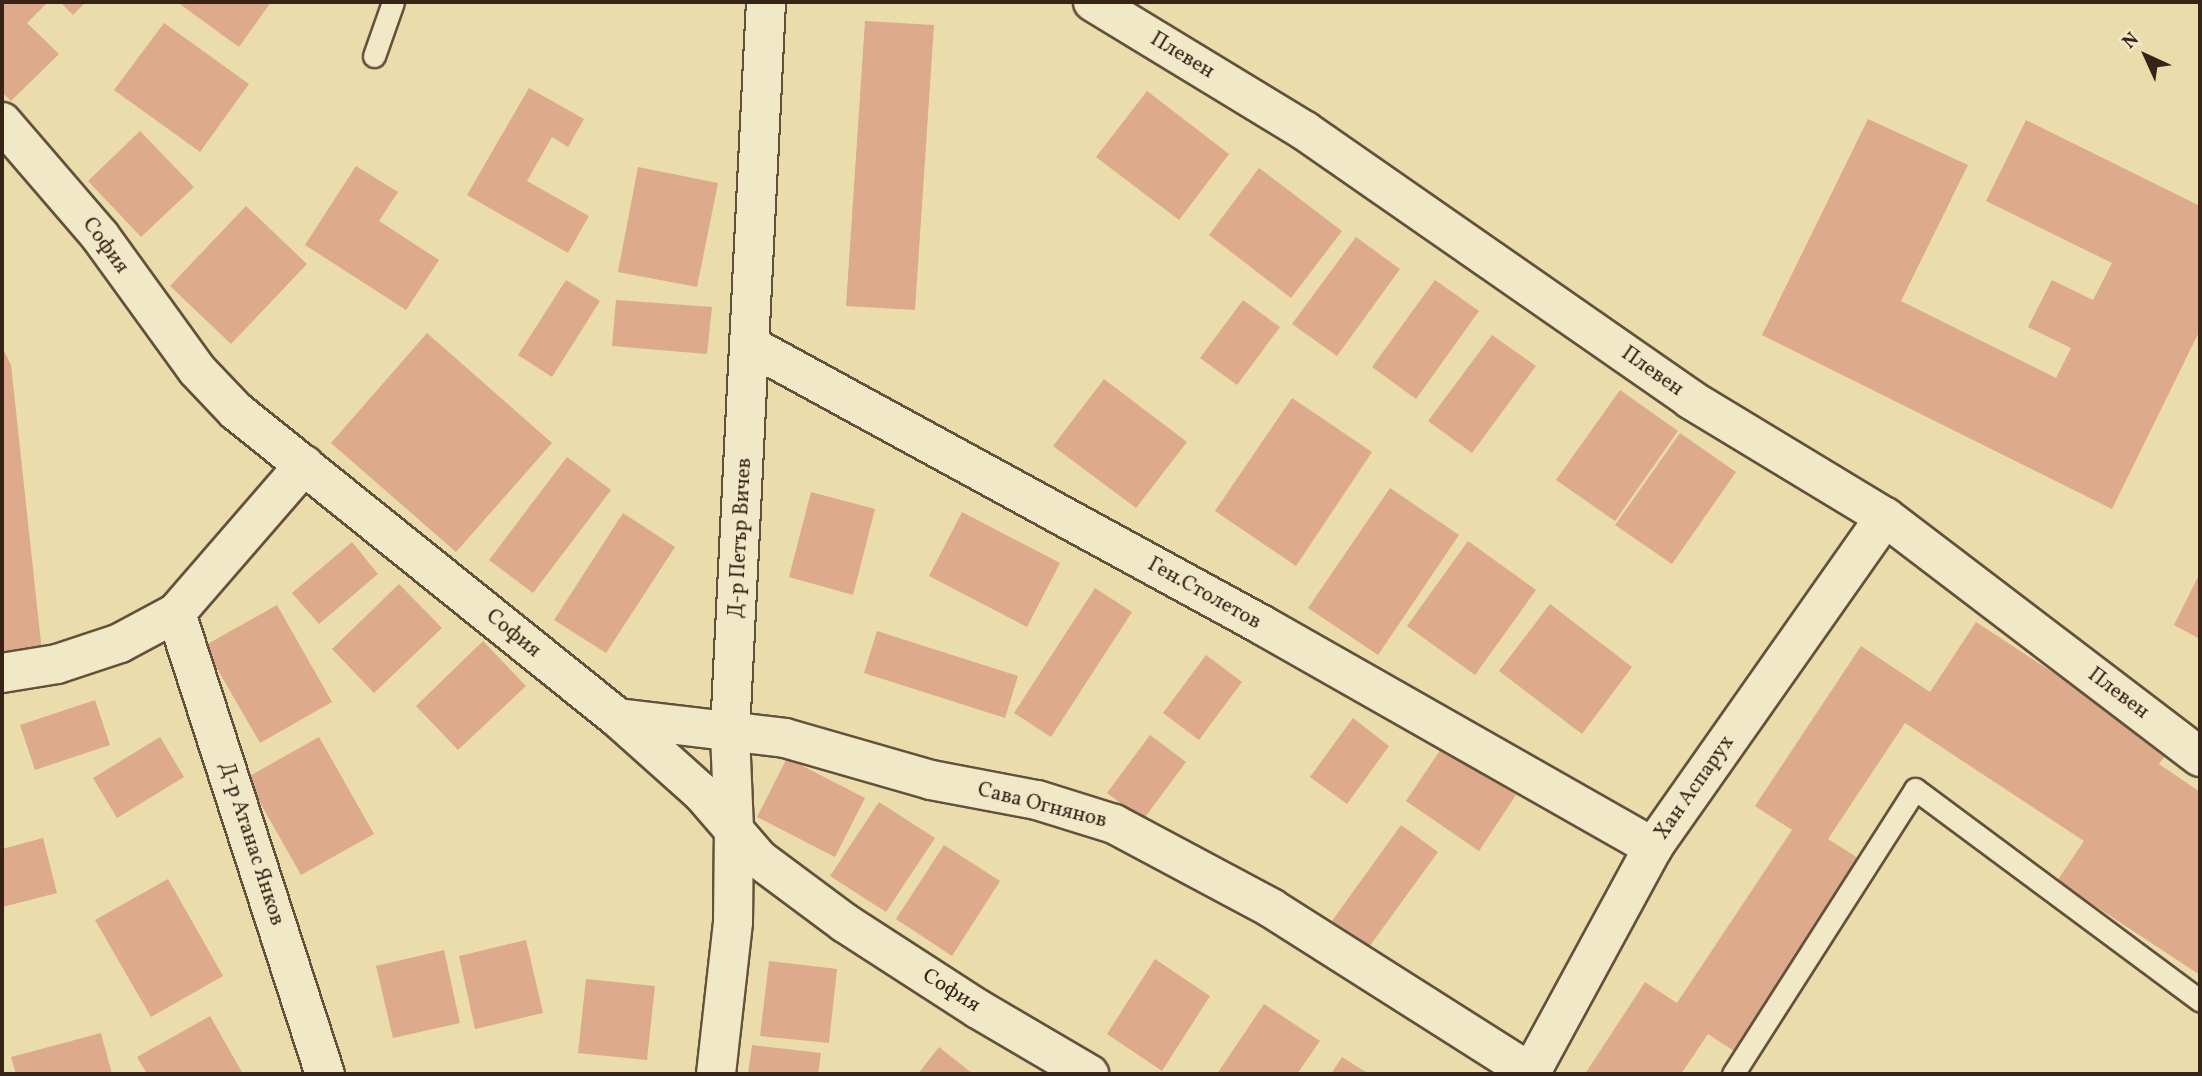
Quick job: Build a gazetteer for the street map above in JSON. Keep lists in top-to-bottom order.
{
  "streets": {
    "street": [
      "Плевен",
      "София",
      "Д-р Петър Вичев",
      "Ген.Столетов",
      "Хан Аспарух",
      "Сава Огнянов",
      "Д-р Атанас Янков"
    ]
  },
  "crossings": [
    ["Плевен", "Хан Аспарух"],
    ["София", "Д-р Петър Вичев"],
    ["София", "Сава Огнянов"],
    ["Д-р Петър Вичев", "Ген.Столетов"],
    ["Д-р Петър Вичев", "Сава Огнянов"],
    ["Ген.Столетов", "Хан Аспарух"],
    ["Хан Аспарух", "Сава Огнянов"]
  ],
  "north": "top left"
}
